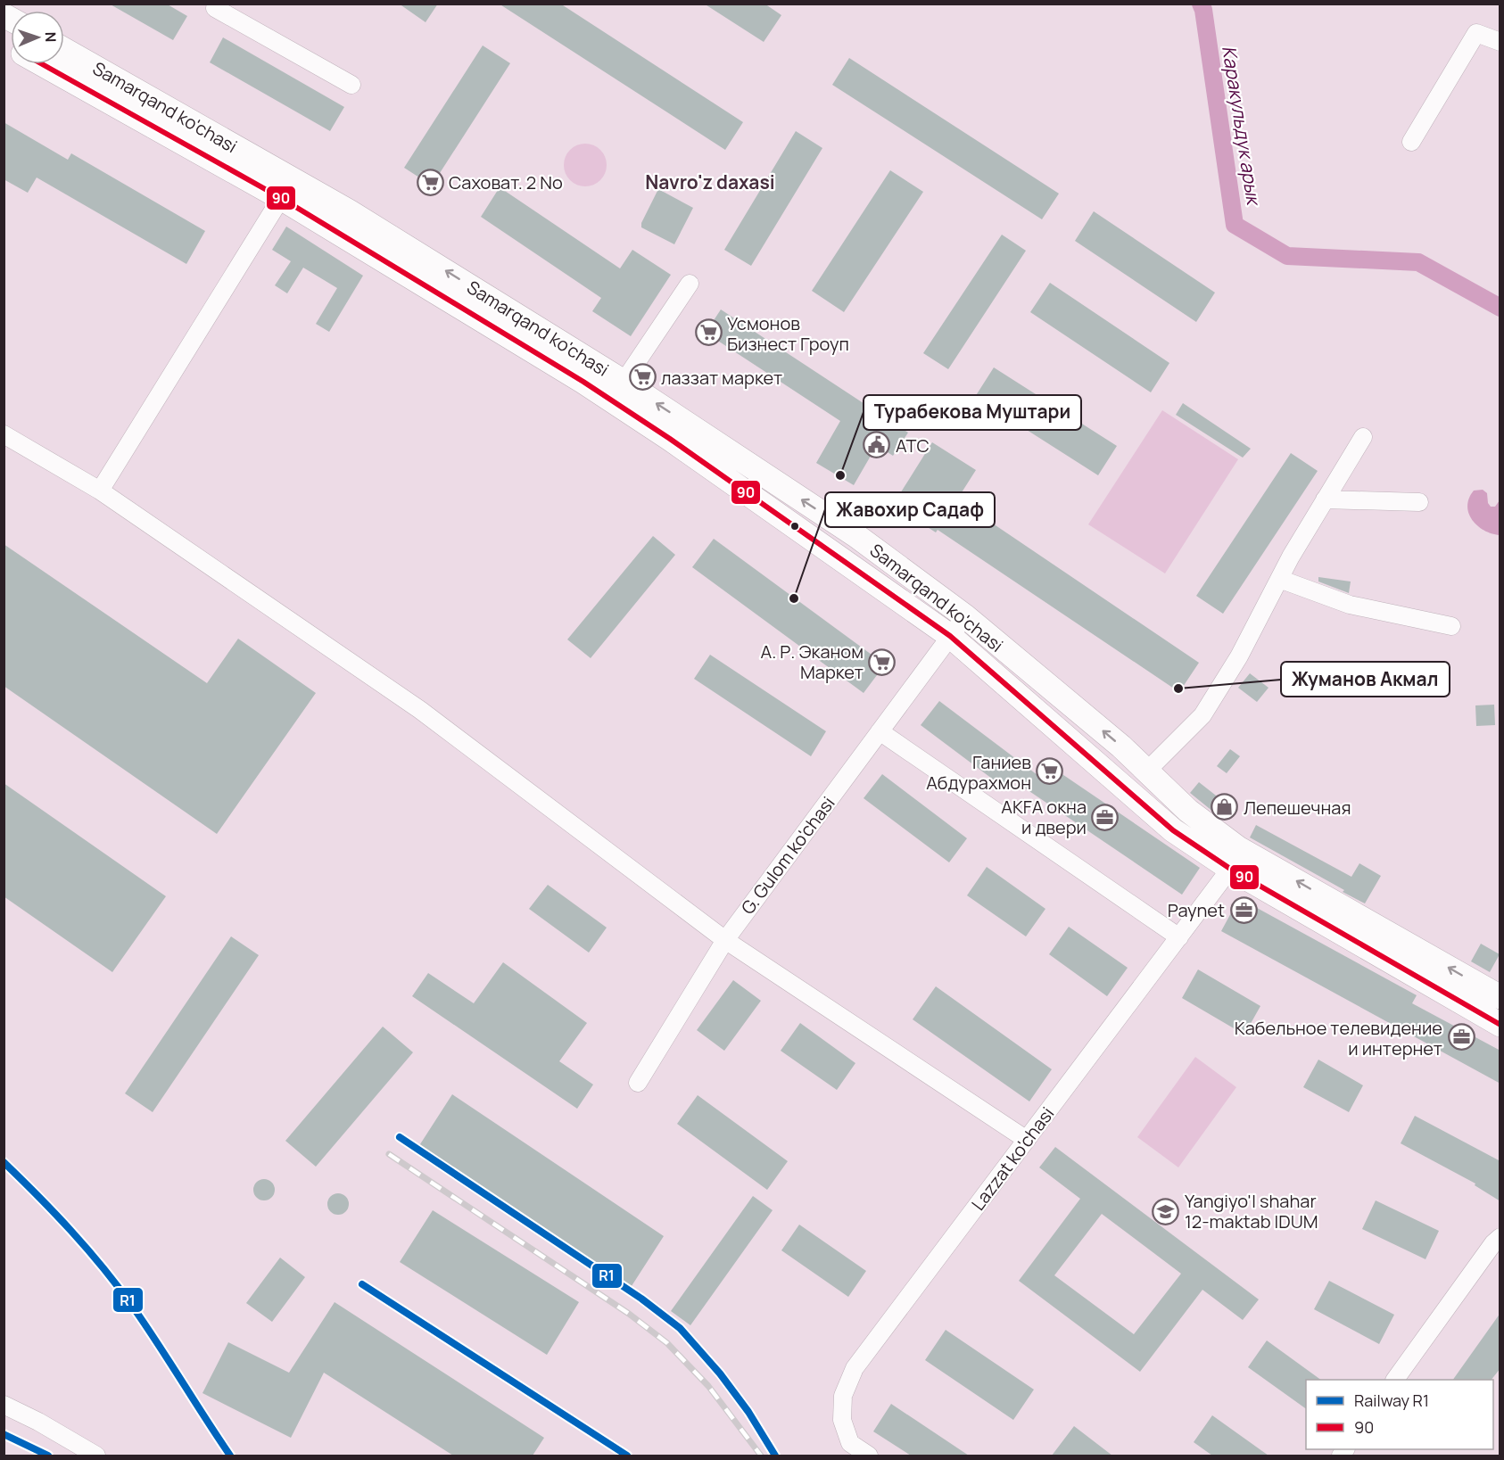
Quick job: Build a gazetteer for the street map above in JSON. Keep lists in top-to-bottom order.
{
  "streets": {
    "main road": ["Samarqand ko'chasi"],
    "street": ["G. Gulom ko'chasi", "Lazzat ko'chasi"]
  },
  "crossings": [
    ["Samarqand ko'chasi", "G. Gulom ko'chasi"],
    ["Samarqand ko'chasi", "Lazzat ko'chasi"]
  ],
  "districts": ["Navro'z daxasi"],
  "water": ["Каракульдук арык"],
  "places": {
    "supermarket": [
      "Саховат. 2 No",
      "Усмонов Бизнест Гроуп",
      "лаззат маркет",
      "А. Р. Эканом Маркет",
      "Ганиев Абдурахмон"
    ],
    "public building": ["АТС"],
    "other": ["Турабекова Муштари", "Жавохир Садаф", "Жуманов Акмал"],
    "shop": ["Лепешечная"],
    "office": ["AKFA окна и двери", "Paynet", "Кабельное телевидение и интернет"],
    "school or university": ["Yangiyo'l shahar 12-maktab IDUM"]
  },
  "lines": ["transit line 90", "rail line R1"],
  "legend": ["Railway R1", "90"],
  "north": "right"
}
